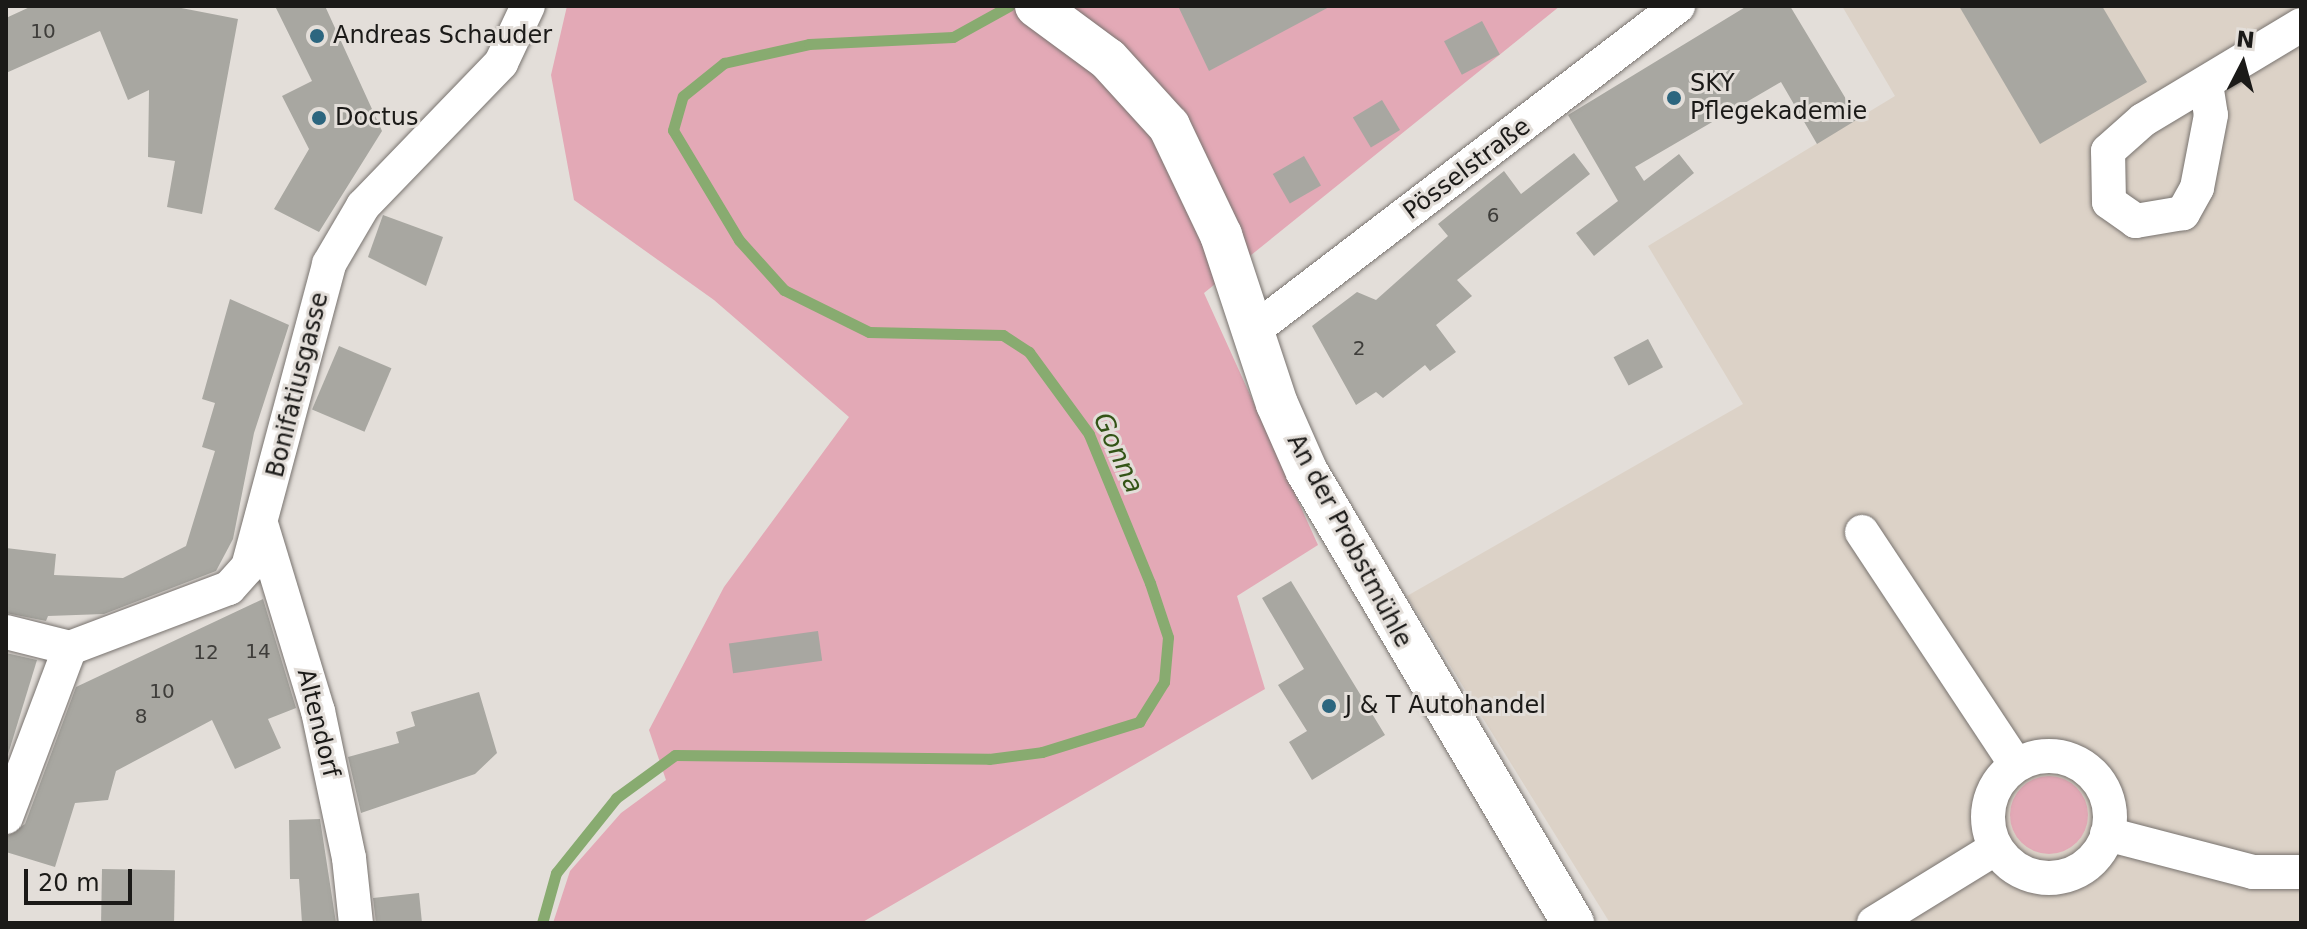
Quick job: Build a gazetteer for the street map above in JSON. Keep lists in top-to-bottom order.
{
  "streets": {
    "street": [
      "Pösselstraße",
      "Bonifatiusgasse",
      "An der Probstmühle",
      "Altendorf"
    ]
  },
  "crossings": [
    ["Pösselstraße", "An der Probstmühle"],
    ["Bonifatiusgasse", "Altendorf"]
  ],
  "water": ["Gonna"],
  "places": [
    "Andreas Schauder",
    "SKY Pflegekademie",
    "Doctus",
    "J & T Autohandel"
  ],
  "house_numbers": [
    "10",
    "6",
    "2",
    "14",
    "12",
    "10",
    "8"
  ],
  "scale_bar": "20 m",
  "north": "top"
}
